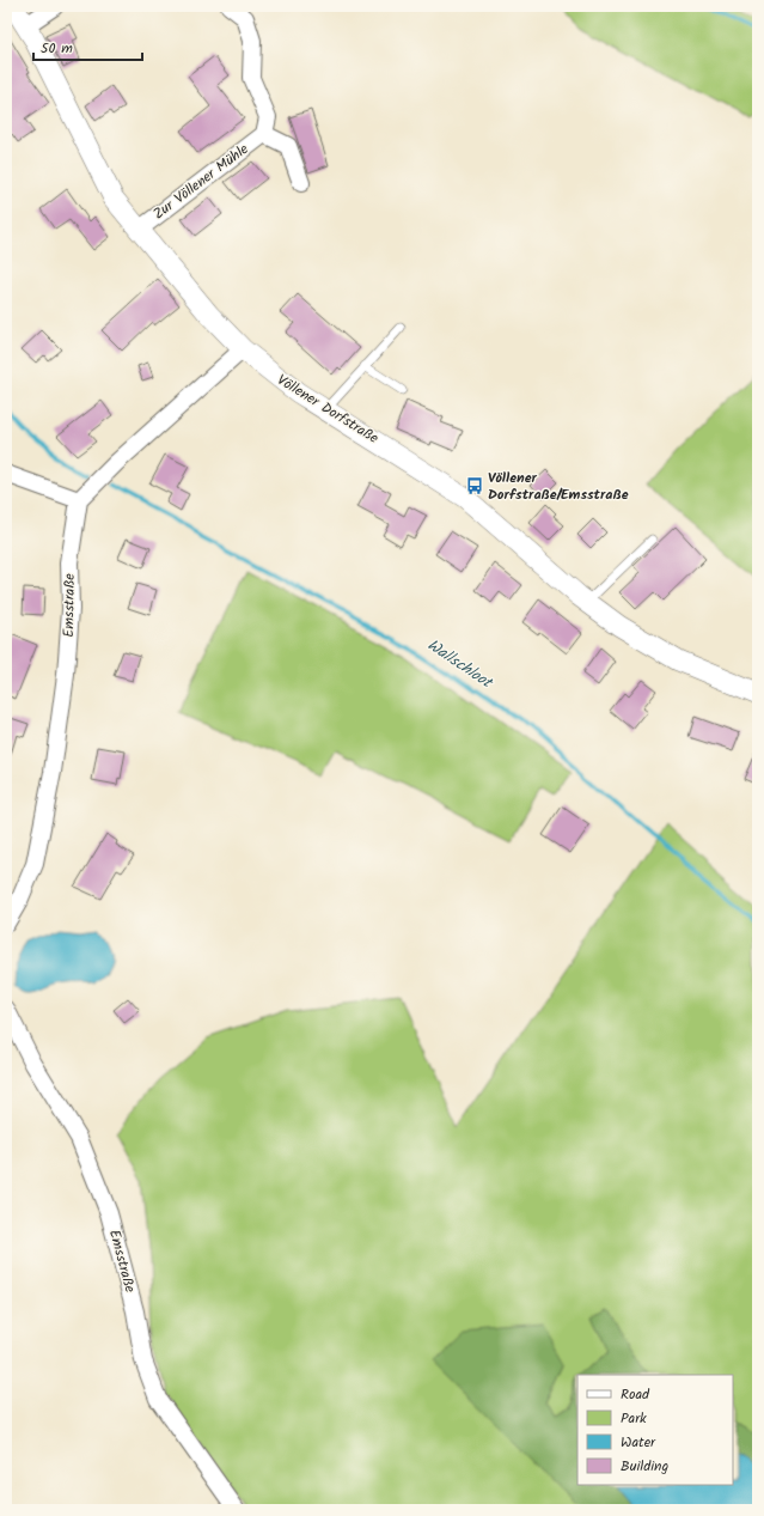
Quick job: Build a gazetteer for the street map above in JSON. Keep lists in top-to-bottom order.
{
  "streets": {
    "street": ["Zur Völlener Mühle", "Völlener Dorfstraße", "Emsstraße"]
  },
  "crossings": [
    ["Zur Völlener Mühle", "Völlener Dorfstraße"]
  ],
  "water": ["Wallschloot"],
  "places": {
    "bus stop": ["Völlener Dorfstraße/Emsstraße"]
  },
  "legend": [
    "Road",
    "Park",
    "Water",
    "Building"
  ],
  "scale_bar": "50 m"
}
